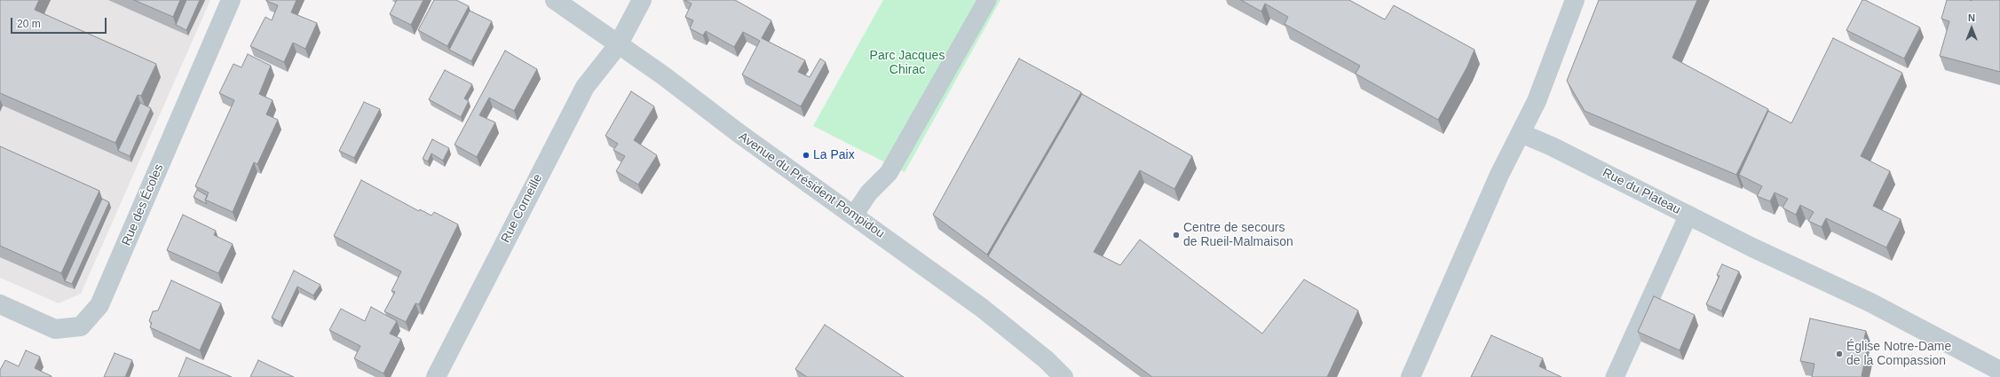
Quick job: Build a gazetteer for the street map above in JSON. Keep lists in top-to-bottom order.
{
  "streets": {
    "street": [
      "Avenue du Président Pompidou",
      "Rue du Plateau",
      "Rue des Écoles",
      "Rue Corneille"
    ]
  },
  "crossings": [
    ["Avenue du Président Pompidou", "Rue Corneille"]
  ],
  "parks": ["Parc Jacques Chirac"],
  "places": ["La Paix", "Centre de secours de Rueil-Malmaison", "Église Notre-Dame de la Compassion"],
  "scale_bar": "20 m",
  "north": "top"
}
